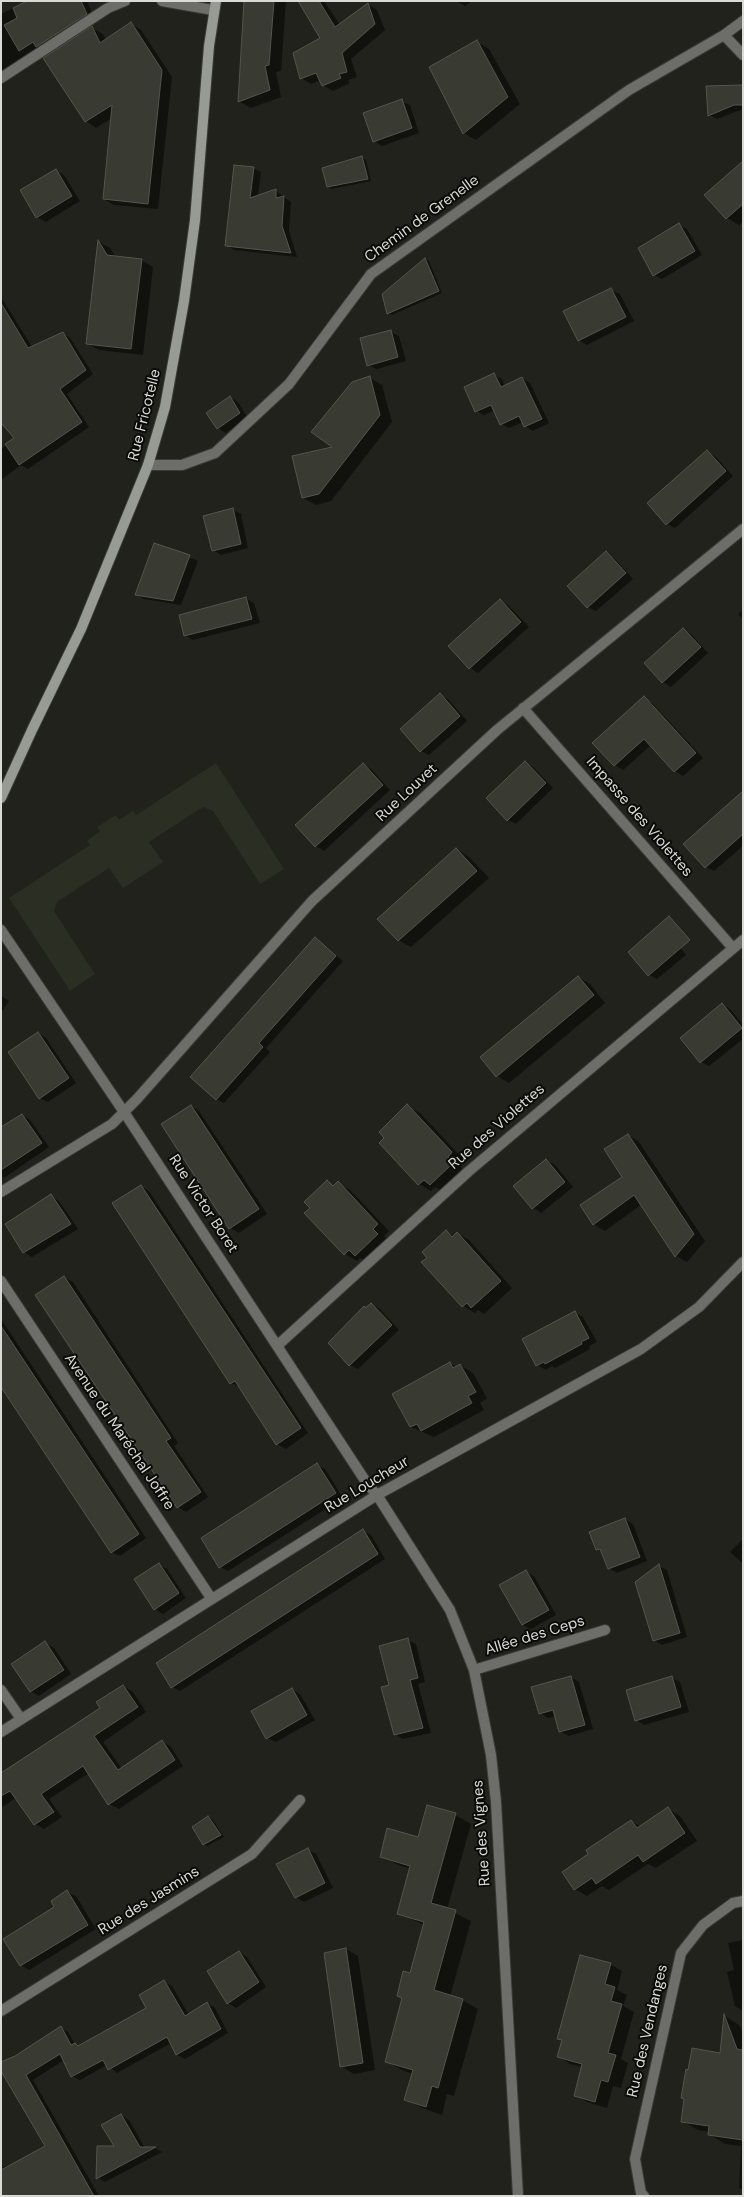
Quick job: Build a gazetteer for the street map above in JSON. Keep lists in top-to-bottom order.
{
  "streets": {
    "street": [
      "Chemin de Grenelle",
      "Rue Fricotelle",
      "Rue Louvet",
      "Impasse des Violettes",
      "Rue des Violettes",
      "Rue Victor Boret",
      "Avenue du Maréchal Joffre",
      "Rue Loucheur",
      "Allée des Ceps",
      "Rue des Vignes",
      "Rue des Jasmins",
      "Rue des Vendanges"
    ]
  },
  "crossings": [
    ["Chemin de Grenelle", "Rue Fricotelle"],
    ["Rue Louvet", "Impasse des Violettes"],
    ["Rue Louvet", "Rue Victor Boret"],
    ["Impasse des Violettes", "Rue des Violettes"],
    ["Rue des Violettes", "Rue Victor Boret"],
    ["Rue Victor Boret", "Rue Loucheur"],
    ["Rue Victor Boret", "Rue des Vignes"],
    ["Avenue du Maréchal Joffre", "Rue Loucheur"],
    ["Rue Loucheur", "Rue des Vignes"],
    ["Allée des Ceps", "Rue des Vignes"]
  ]
}
